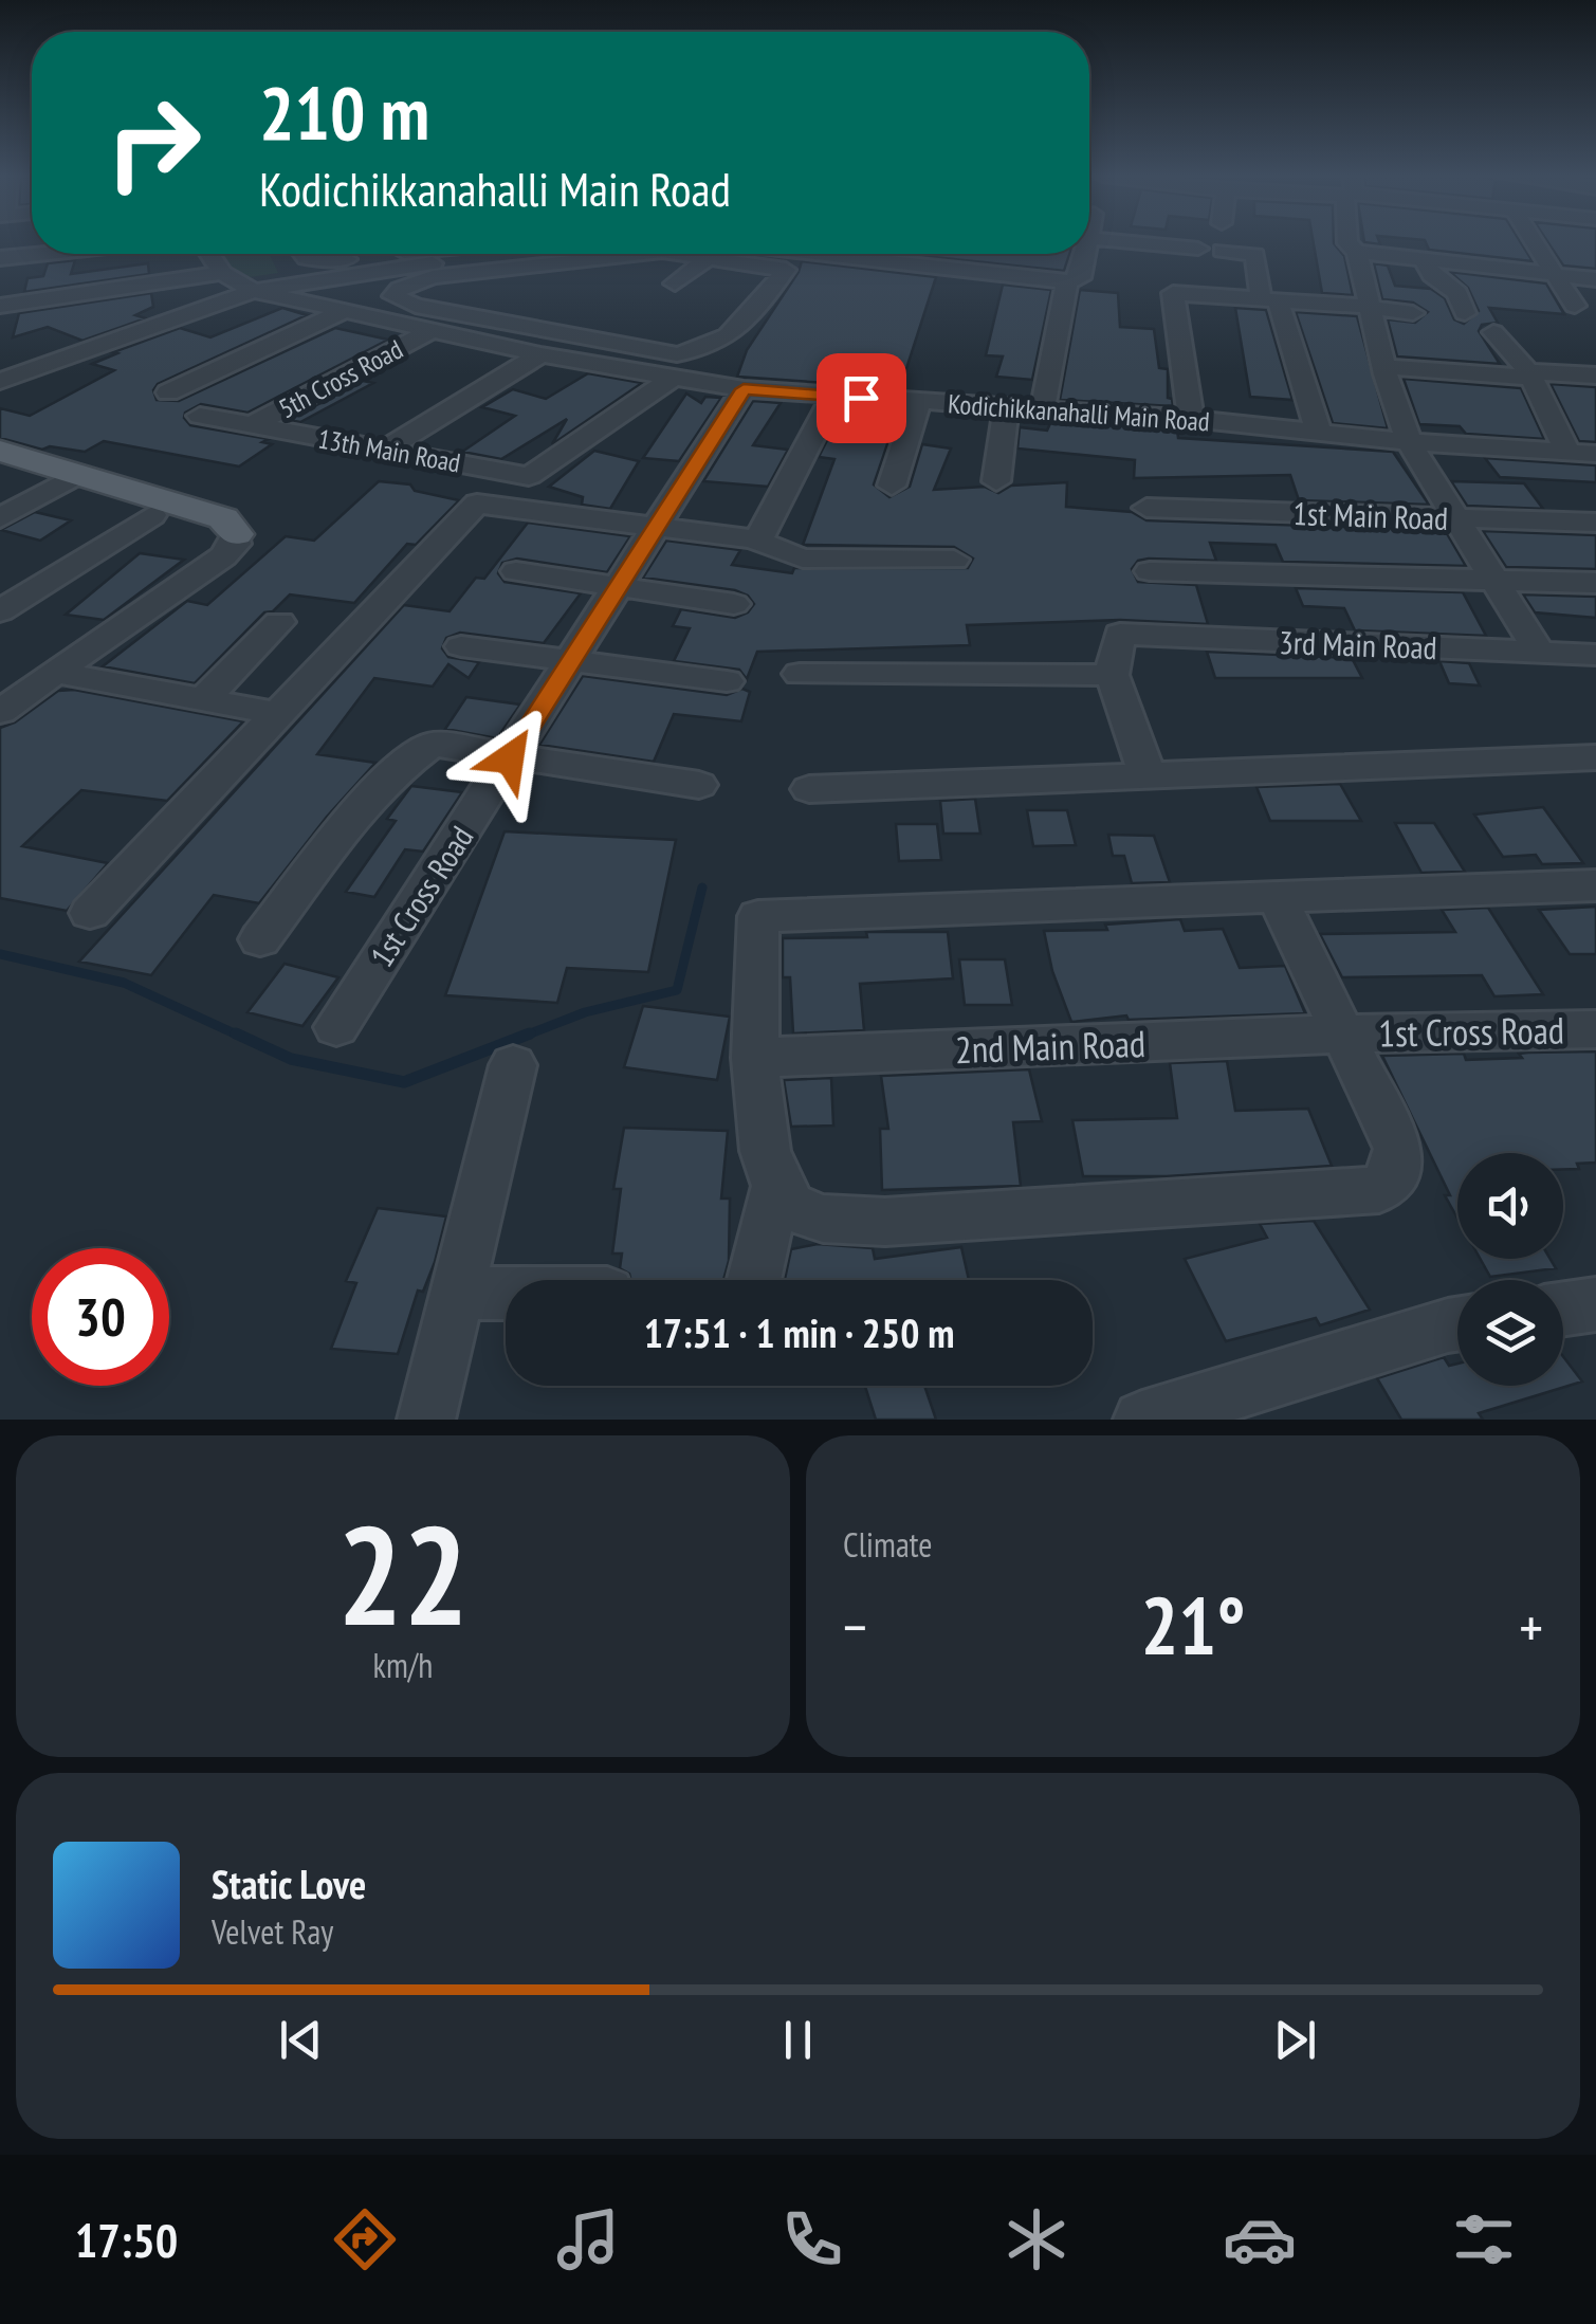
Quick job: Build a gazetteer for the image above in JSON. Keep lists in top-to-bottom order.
{
  "streets": {
    "street": [
      "5th Cross Road",
      "Kodichikkanahalli Main Road",
      "13th Main Road",
      "1st Main Road",
      "3rd Main Road",
      "1st Cross Road",
      "2nd Main Road"
    ]
  },
  "crossings": [
    ["5th Cross Road", "Kodichikkanahalli Main Road"],
    ["5th Cross Road", "13th Main Road"],
    ["Kodichikkanahalli Main Road", "13th Main Road"],
    ["Kodichikkanahalli Main Road", "1st Cross Road"],
    ["1st Cross Road", "2nd Main Road"]
  ],
  "page": {
    "turn": ["210 m", "Kodichikkanahalli Main Road"],
    "limit": "30",
    "trip": "17:51 · 1 min · 250 m",
    "tile": [
      ["22", "km/h"],
      "Climate"
    ],
    "heat": ["−", "21°", "+"],
    "song": ["Static Love", "Velvet Ray"],
    "tabs": "17:50"
  }
}
